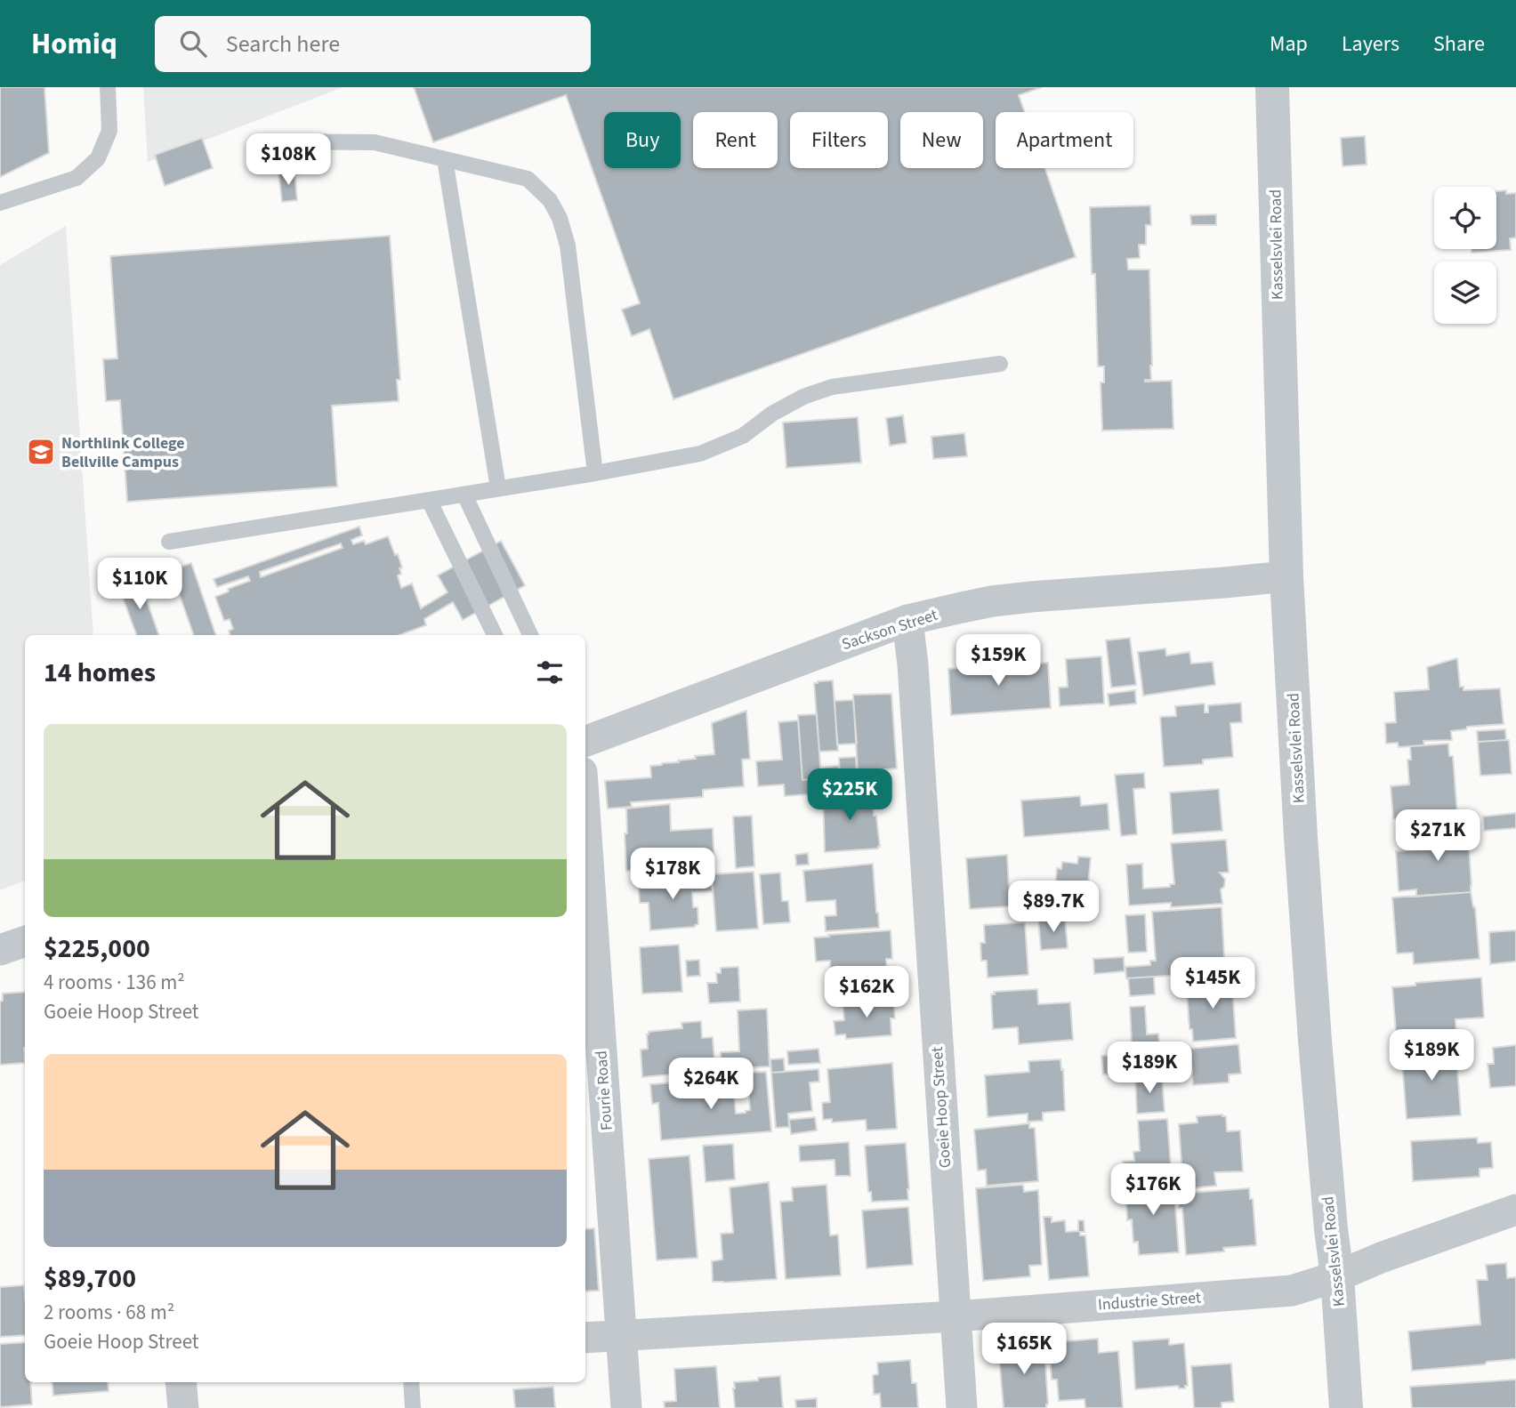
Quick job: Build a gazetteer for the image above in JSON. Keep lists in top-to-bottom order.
{
  "streets": {
    "street": [
      "Kasselsvlei Road",
      "Sackson Street",
      "Fourie Road",
      "Goeie Hoop Street",
      "Industrie Street"
    ]
  },
  "crossings": [
    ["Kasselsvlei Road", "Sackson Street"],
    ["Kasselsvlei Road", "Industrie Street"],
    ["Sackson Street", "Goeie Hoop Street"],
    ["Fourie Road", "Industrie Street"],
    ["Goeie Hoop Street", "Industrie Street"]
  ],
  "places": {
    "school or university": ["Northlink College Bellville Campus"]
  },
  "page": {
    "header": "Homiq",
    "search": "Search here",
    "nav": ["Map", "Layers", "Share"],
    "chip": [
      "Buy",
      "Rent",
      "Filters",
      "New",
      "Apartment"
    ],
    "price": [
      "$108K",
      "$110K",
      "$159K",
      "$225K",
      "$271K",
      "$178K",
      "$89.7K",
      "$145K",
      "$162K",
      "$189K",
      "$189K",
      "$264K",
      "$176K",
      "$165K"
    ],
    "heading": "14 homes",
    "list": [
      {
        "name": "$225,000",
        "note": "4 rooms · 136 m² · Goeie Hoop Street"
      },
      {
        "name": "$89,700",
        "note": "2 rooms · 68 m² · Goeie Hoop Street"
      }
    ]
  }
}
